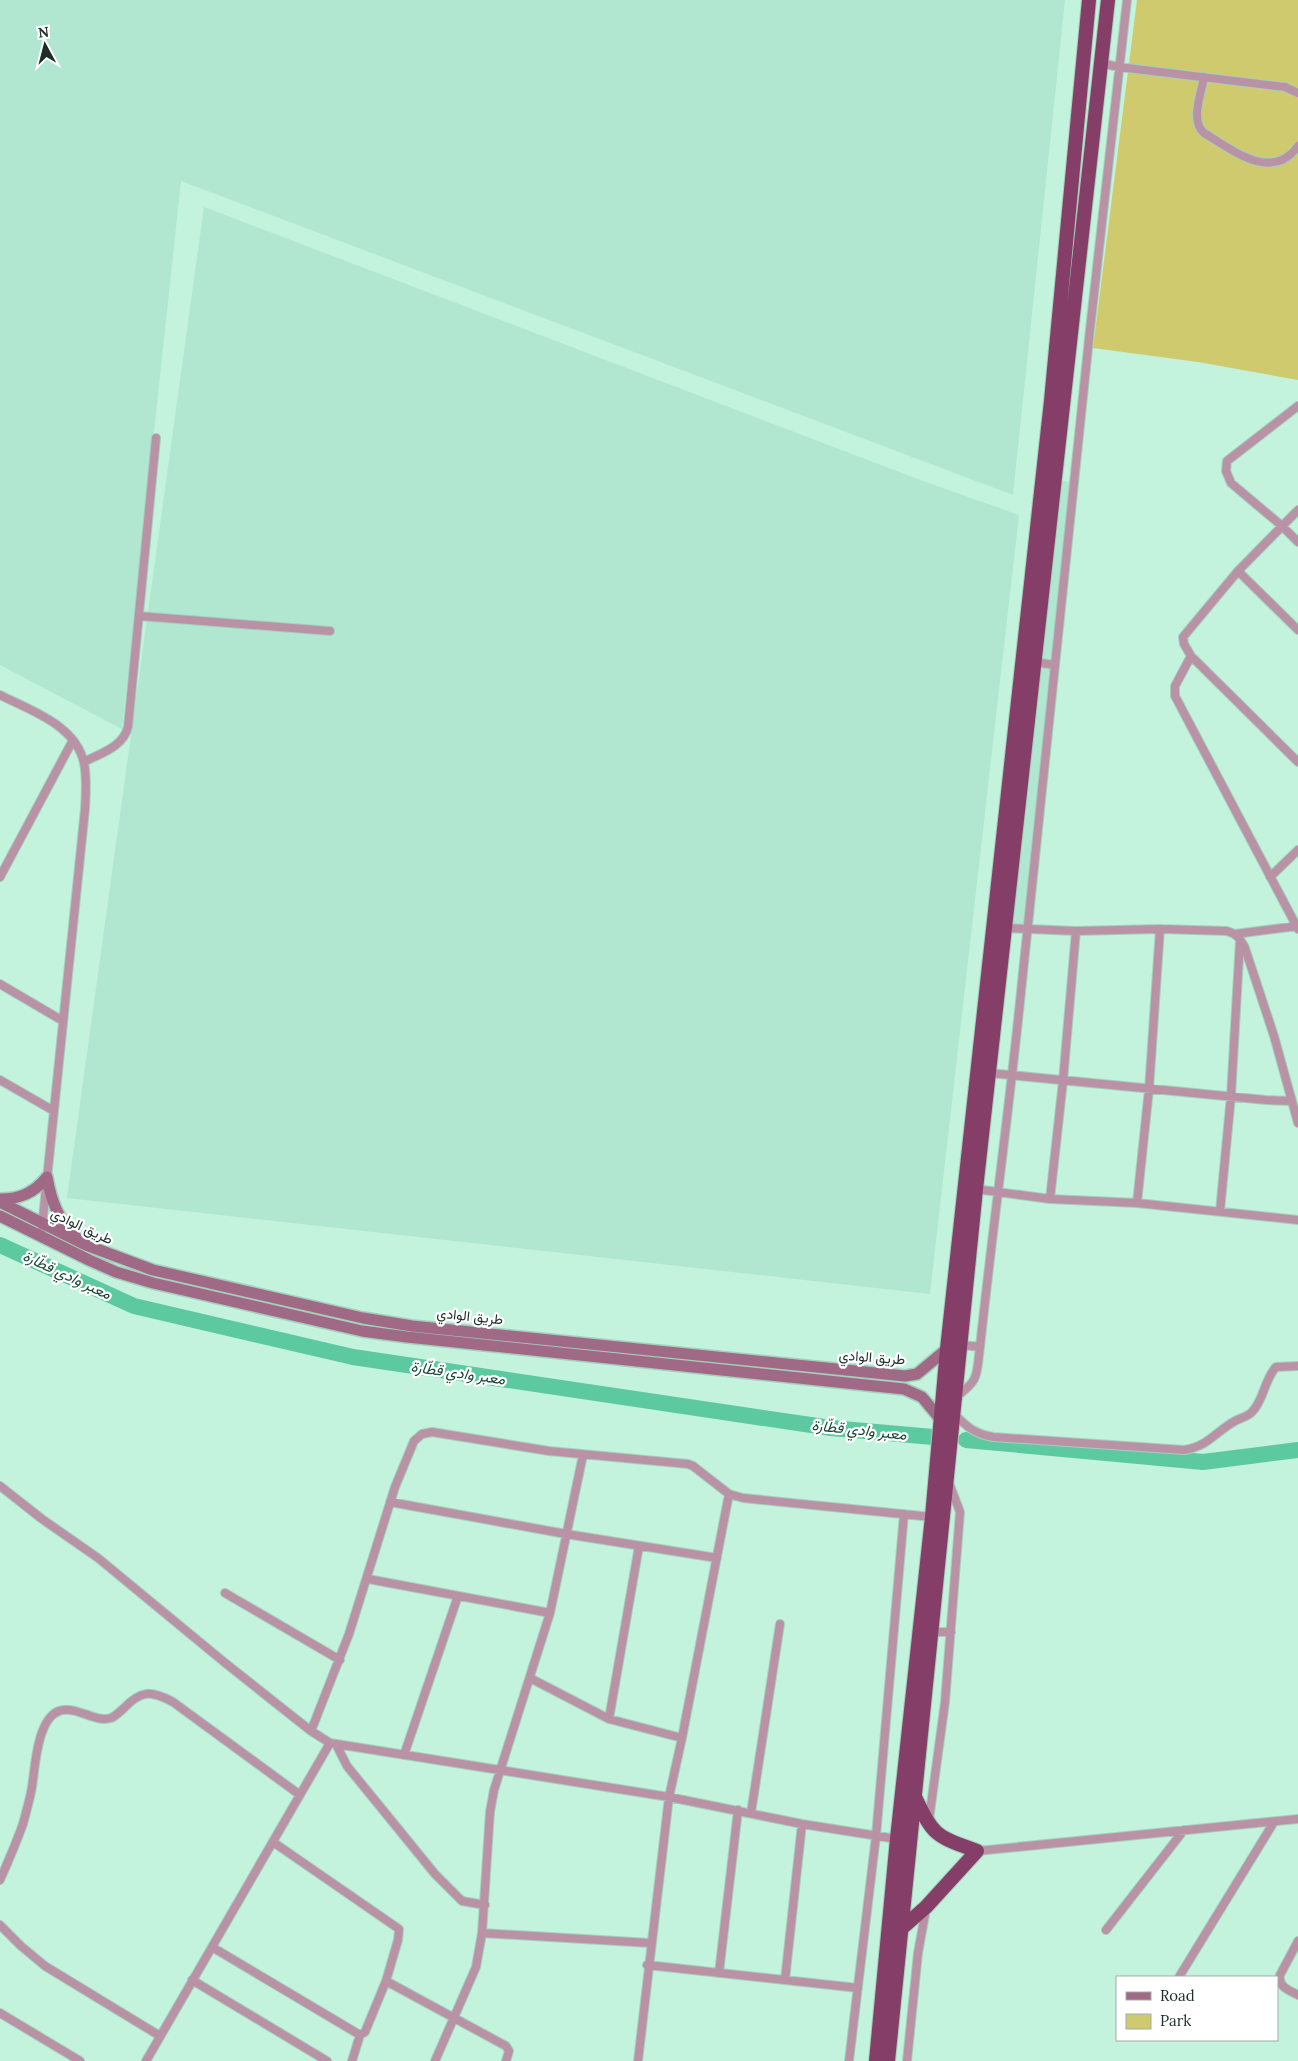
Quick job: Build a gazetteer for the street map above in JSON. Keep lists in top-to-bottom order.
{
  "streets": {
    "main road": ["طريق الوادي"]
  },
  "water": ["معبر وادي قطّارة"],
  "legend": ["Road", "Park"],
  "north": "top"
}
